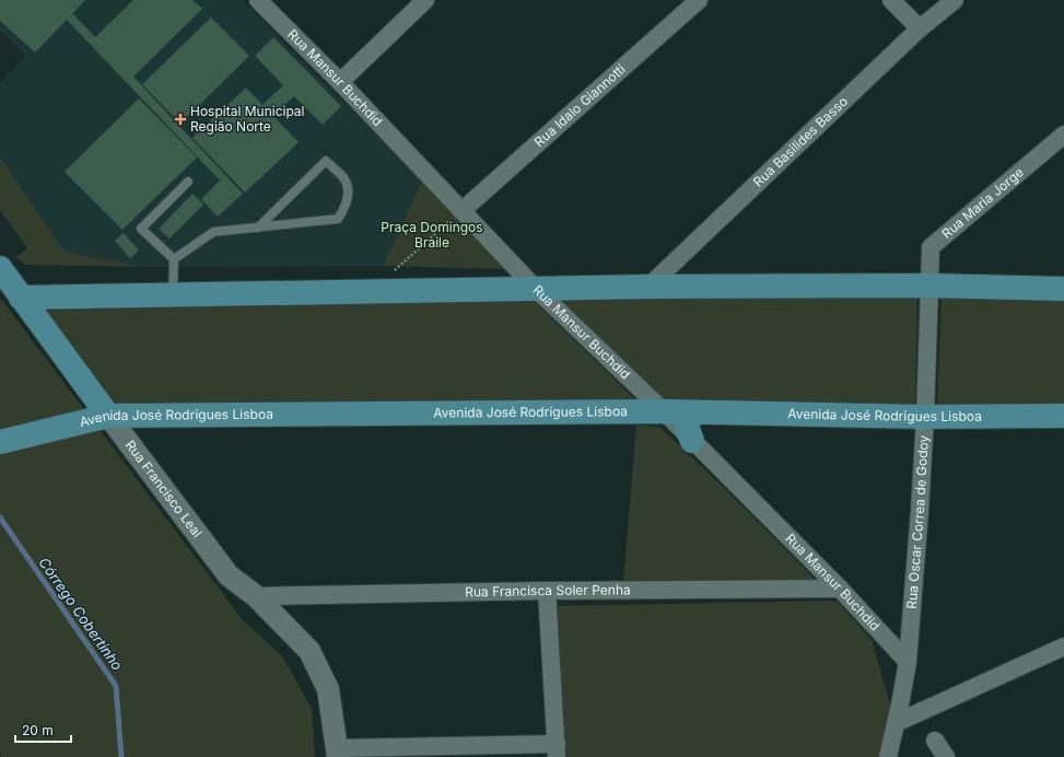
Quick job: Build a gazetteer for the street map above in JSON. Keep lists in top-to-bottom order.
{
  "streets": {
    "main road": ["Avenida José Rodrigues Lisboa", "Rua Francisco Leal"],
    "street": [
      "Rua Mansur Buchdid",
      "Rua Idalo Giannotti",
      "Rua Basilides Basso",
      "Rua Maria Jorge",
      "Rua Oscar Correa de Godoy",
      "Rua Francisca Soler Penha"
    ]
  },
  "crossings": [
    ["Rua Mansur Buchdid", "Rua Idalo Giannotti"],
    ["Rua Mansur Buchdid", "Avenida José Rodrigues Lisboa"],
    ["Rua Mansur Buchdid", "Rua Oscar Correa de Godoy"],
    ["Rua Mansur Buchdid", "Rua Francisca Soler Penha"],
    ["Rua Maria Jorge", "Rua Oscar Correa de Godoy"],
    ["Avenida José Rodrigues Lisboa", "Rua Francisco Leal"],
    ["Avenida José Rodrigues Lisboa", "Rua Oscar Correa de Godoy"],
    ["Rua Francisco Leal", "Rua Francisca Soler Penha"]
  ],
  "water": ["Córrego Cobertinho"],
  "parks": ["Praça Domingos Braile"],
  "places": {
    "health": ["Hospital Municipal Região Norte"]
  },
  "scale_bar": "20 m"
}
